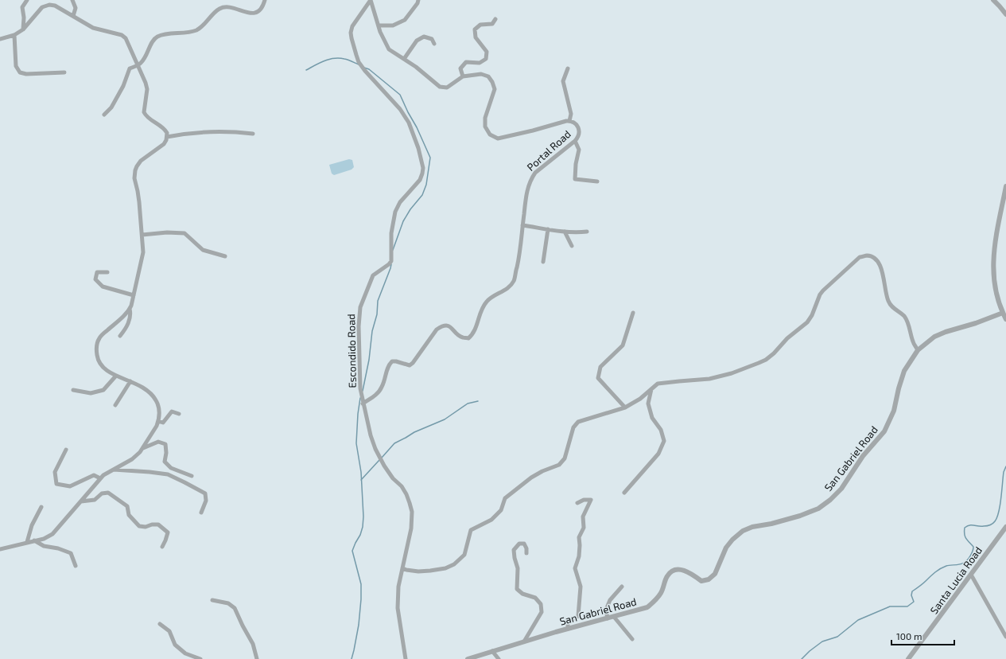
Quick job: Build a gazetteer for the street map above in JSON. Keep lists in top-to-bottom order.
{
  "streets": {
    "street": [
      "Portal Road",
      "Escondido Road",
      "San Gabriel Road",
      "Santa Lucia Road"
    ]
  },
  "crossings": [
    ["Portal Road", "Escondido Road"]
  ],
  "scale_bar": "100 m"
}
